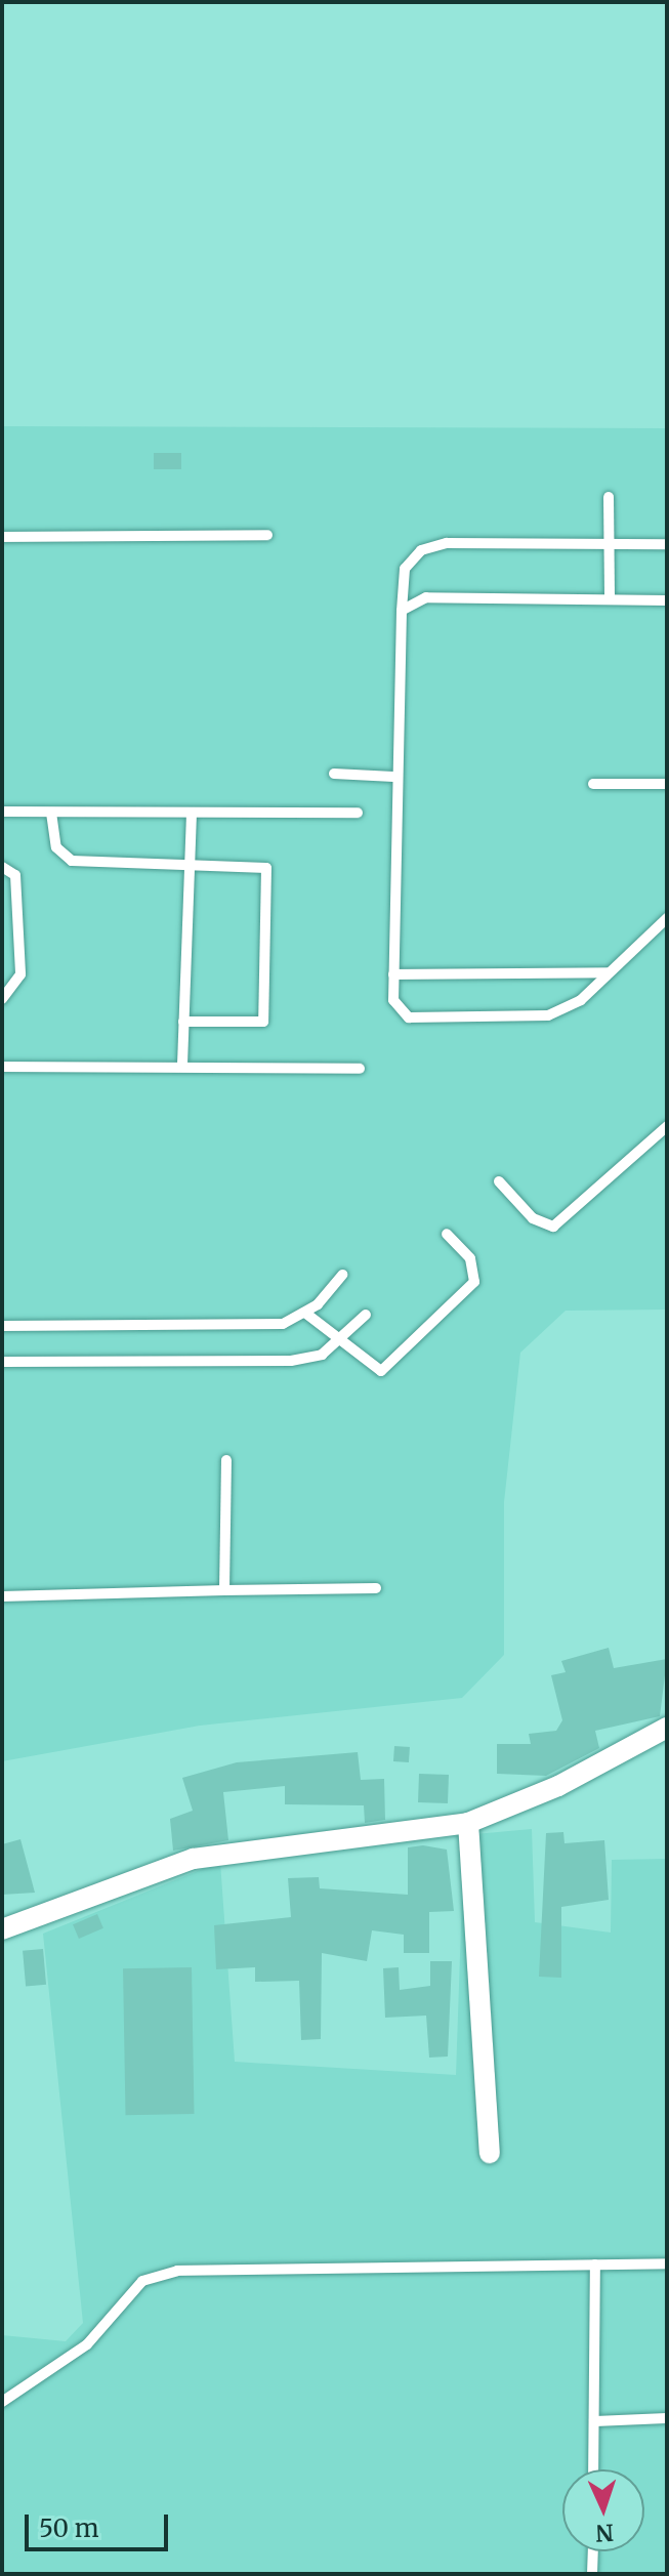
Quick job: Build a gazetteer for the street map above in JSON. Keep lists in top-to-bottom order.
{
  "scale_bar": "50 m",
  "north": "bottom"
}
